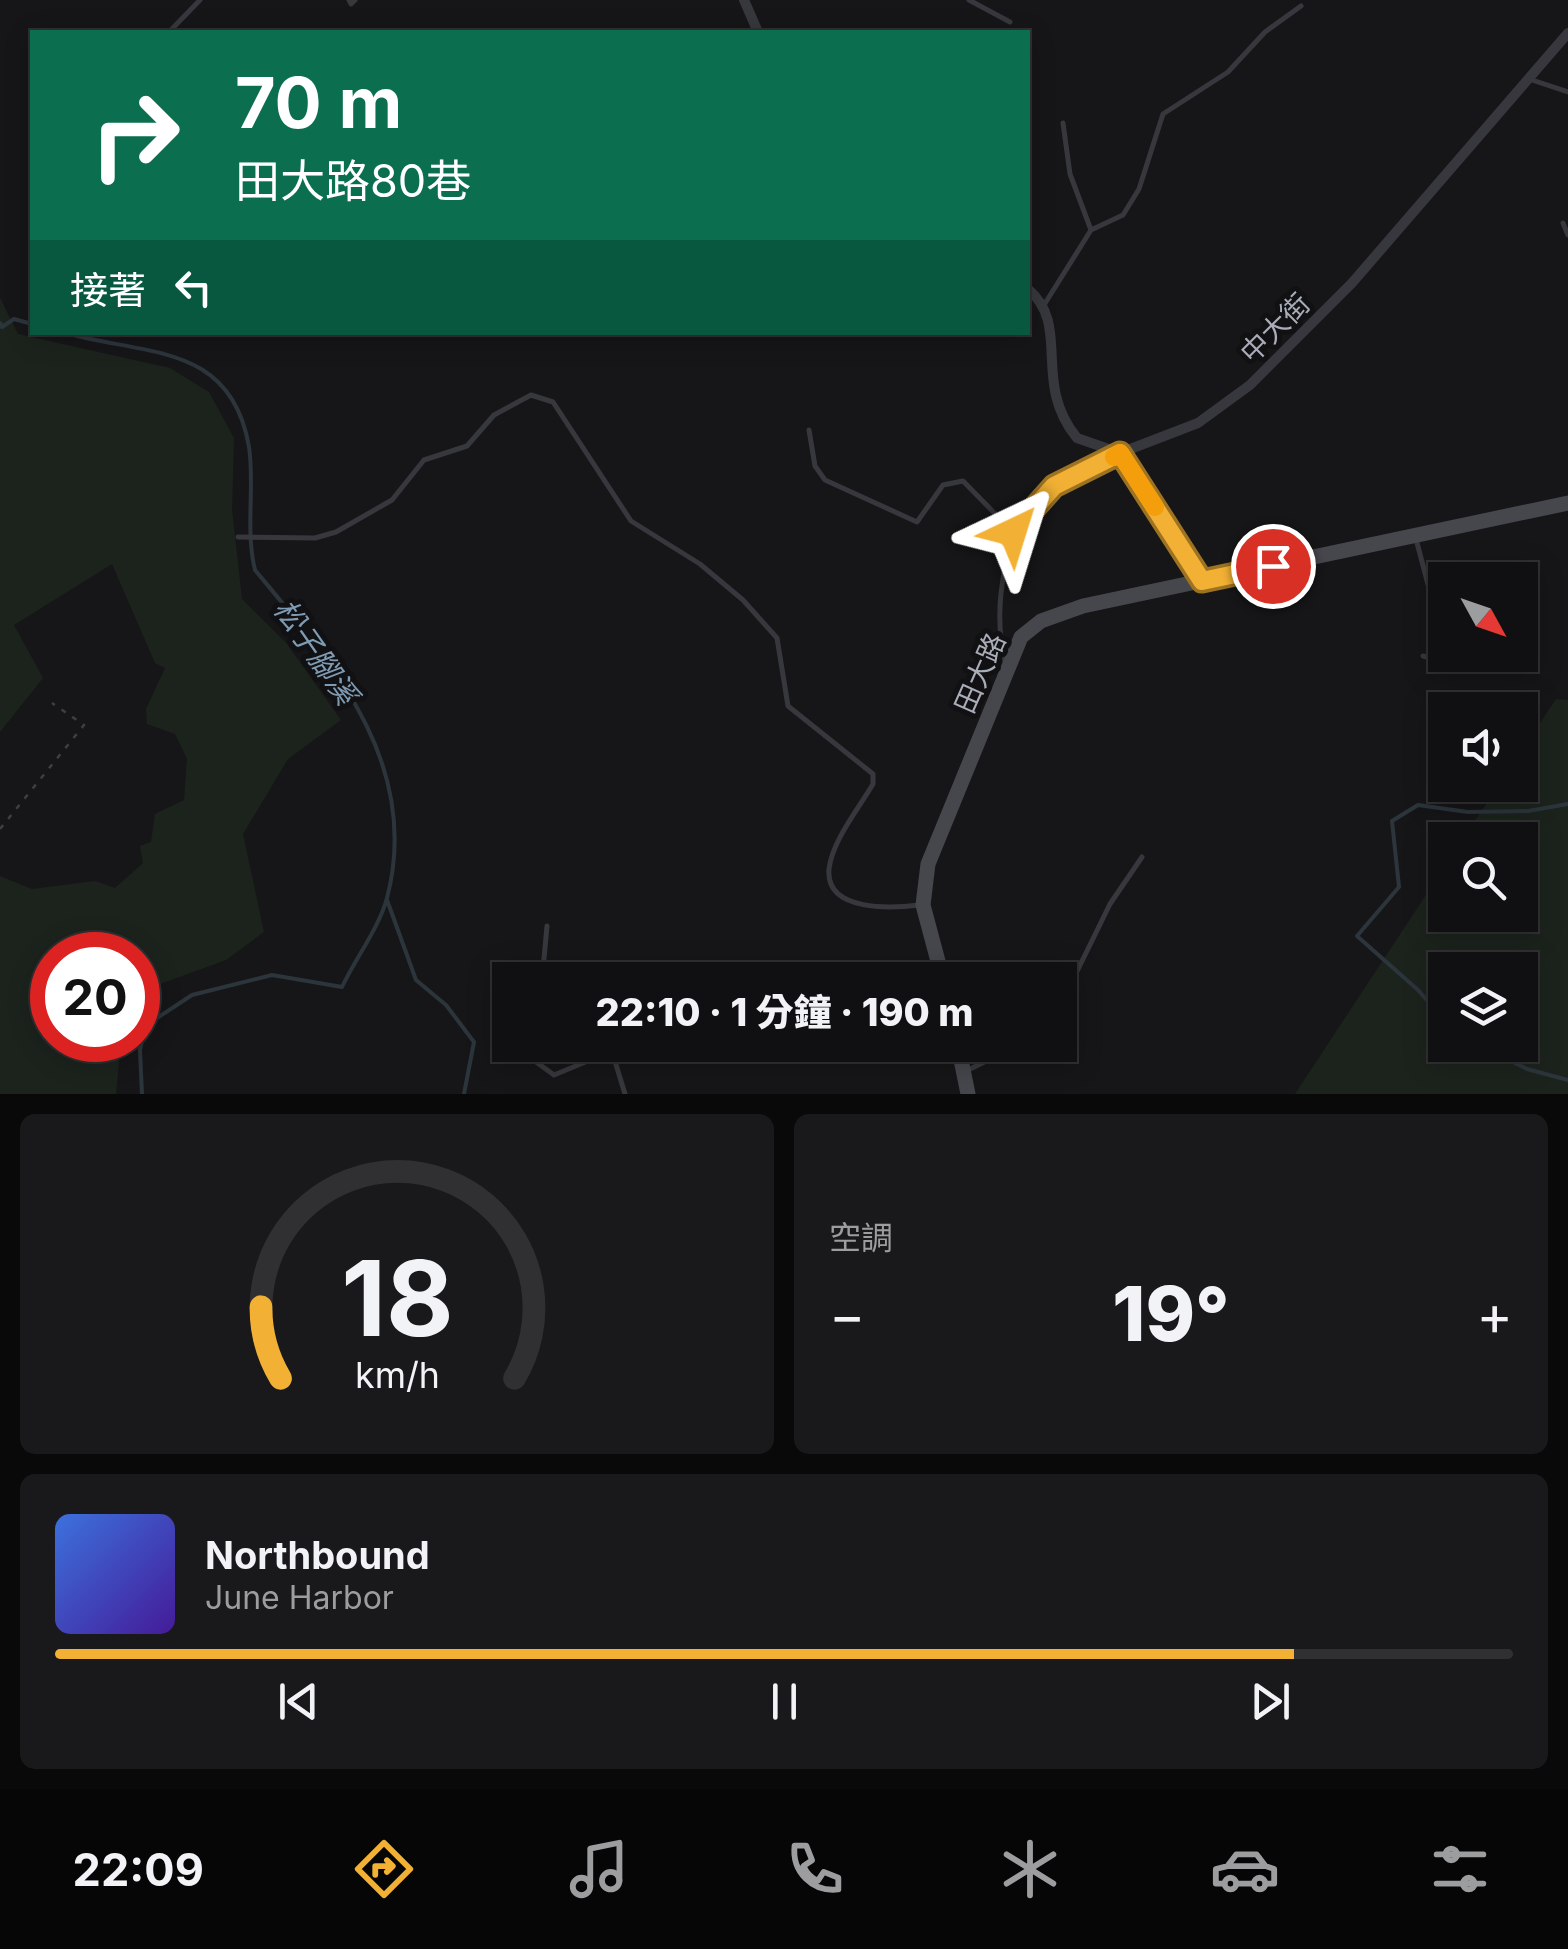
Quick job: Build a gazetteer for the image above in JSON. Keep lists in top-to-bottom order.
{
  "streets": {
    "street": ["中大街", "田大路"]
  },
  "water": ["松子腳溪"],
  "north": "bottom right",
  "page": {
    "turn": ["70 m", "田大路80巷"],
    "then": "接著",
    "limit": "20",
    "trip": "22:10 · 1 分鐘 · 190 m",
    "tile": "空調",
    "heat": ["−", "19°", "+"],
    "song": ["Northbound", "June Harbor"],
    "tabs": "22:09",
    "gauge": ["18", "km/h"]
  }
}
